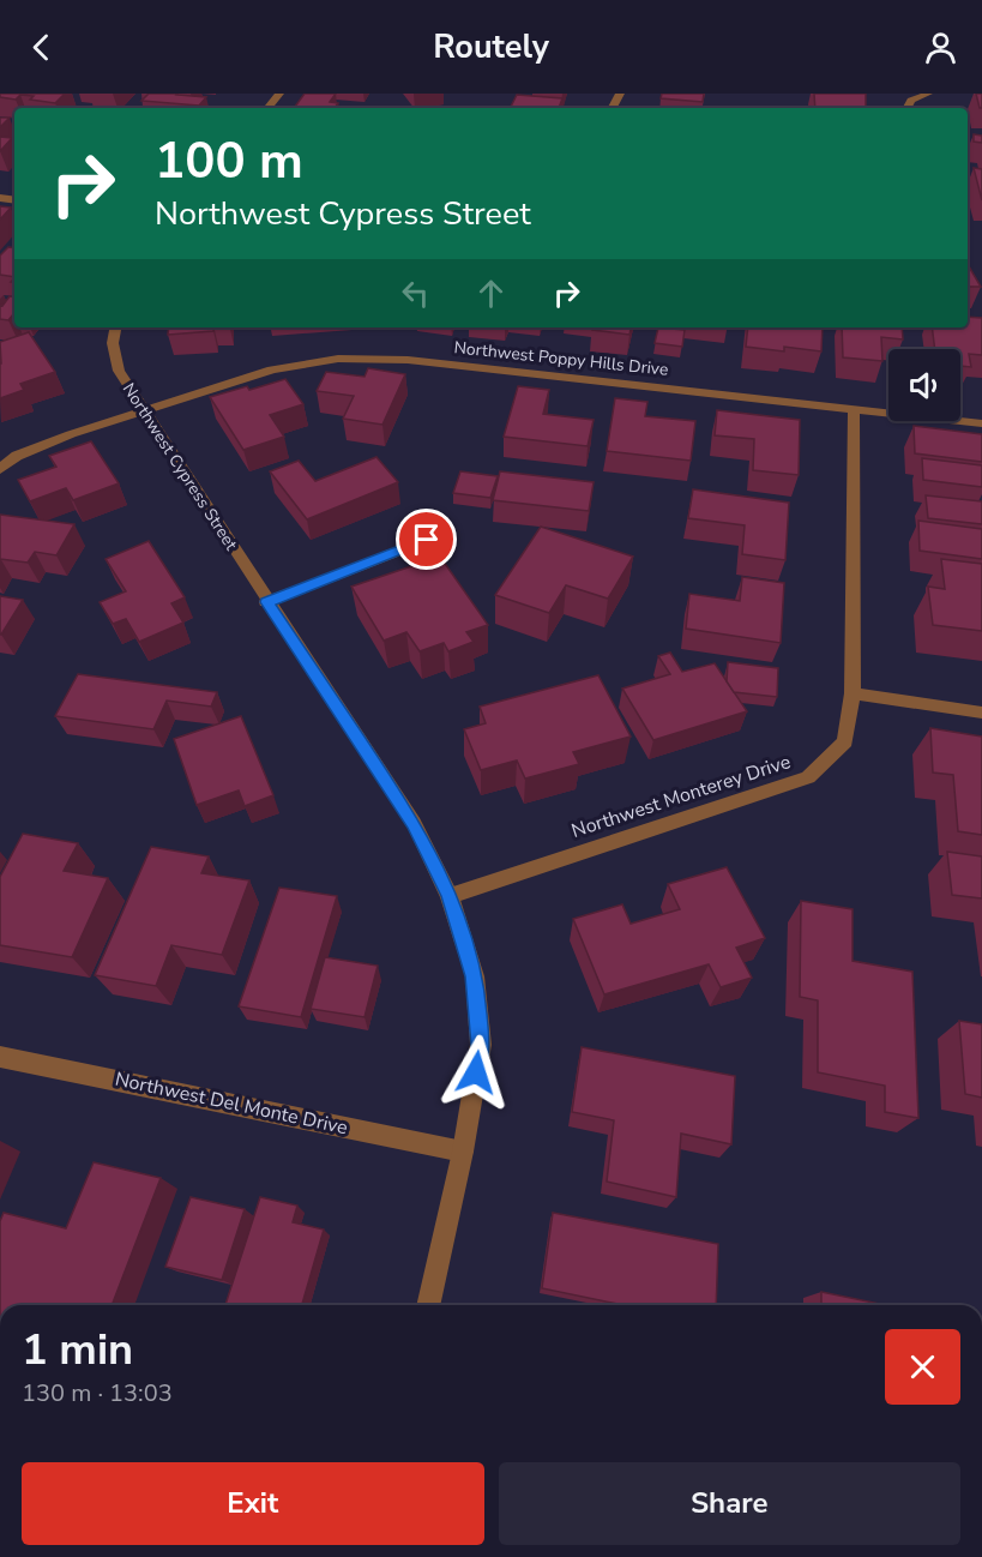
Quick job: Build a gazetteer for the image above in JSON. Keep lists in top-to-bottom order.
{
  "streets": {
    "street": [
      "Northwest Poppy Hills Drive",
      "Northwest Cypress Street",
      "Northwest Monterey Drive",
      "Northwest Del Monte Drive"
    ]
  },
  "crossings": [
    ["Northwest Poppy Hills Drive", "Northwest Cypress Street"],
    ["Northwest Poppy Hills Drive", "Northwest Monterey Drive"],
    ["Northwest Cypress Street", "Northwest Monterey Drive"],
    ["Northwest Cypress Street", "Northwest Del Monte Drive"]
  ],
  "page": {
    "header": "Routely",
    "turn": ["100 m", "Northwest Cypress Street"],
    "heading": ["1 min", "130 m · 13:03"],
    "buttons": ["Exit", "Share"]
  }
}
